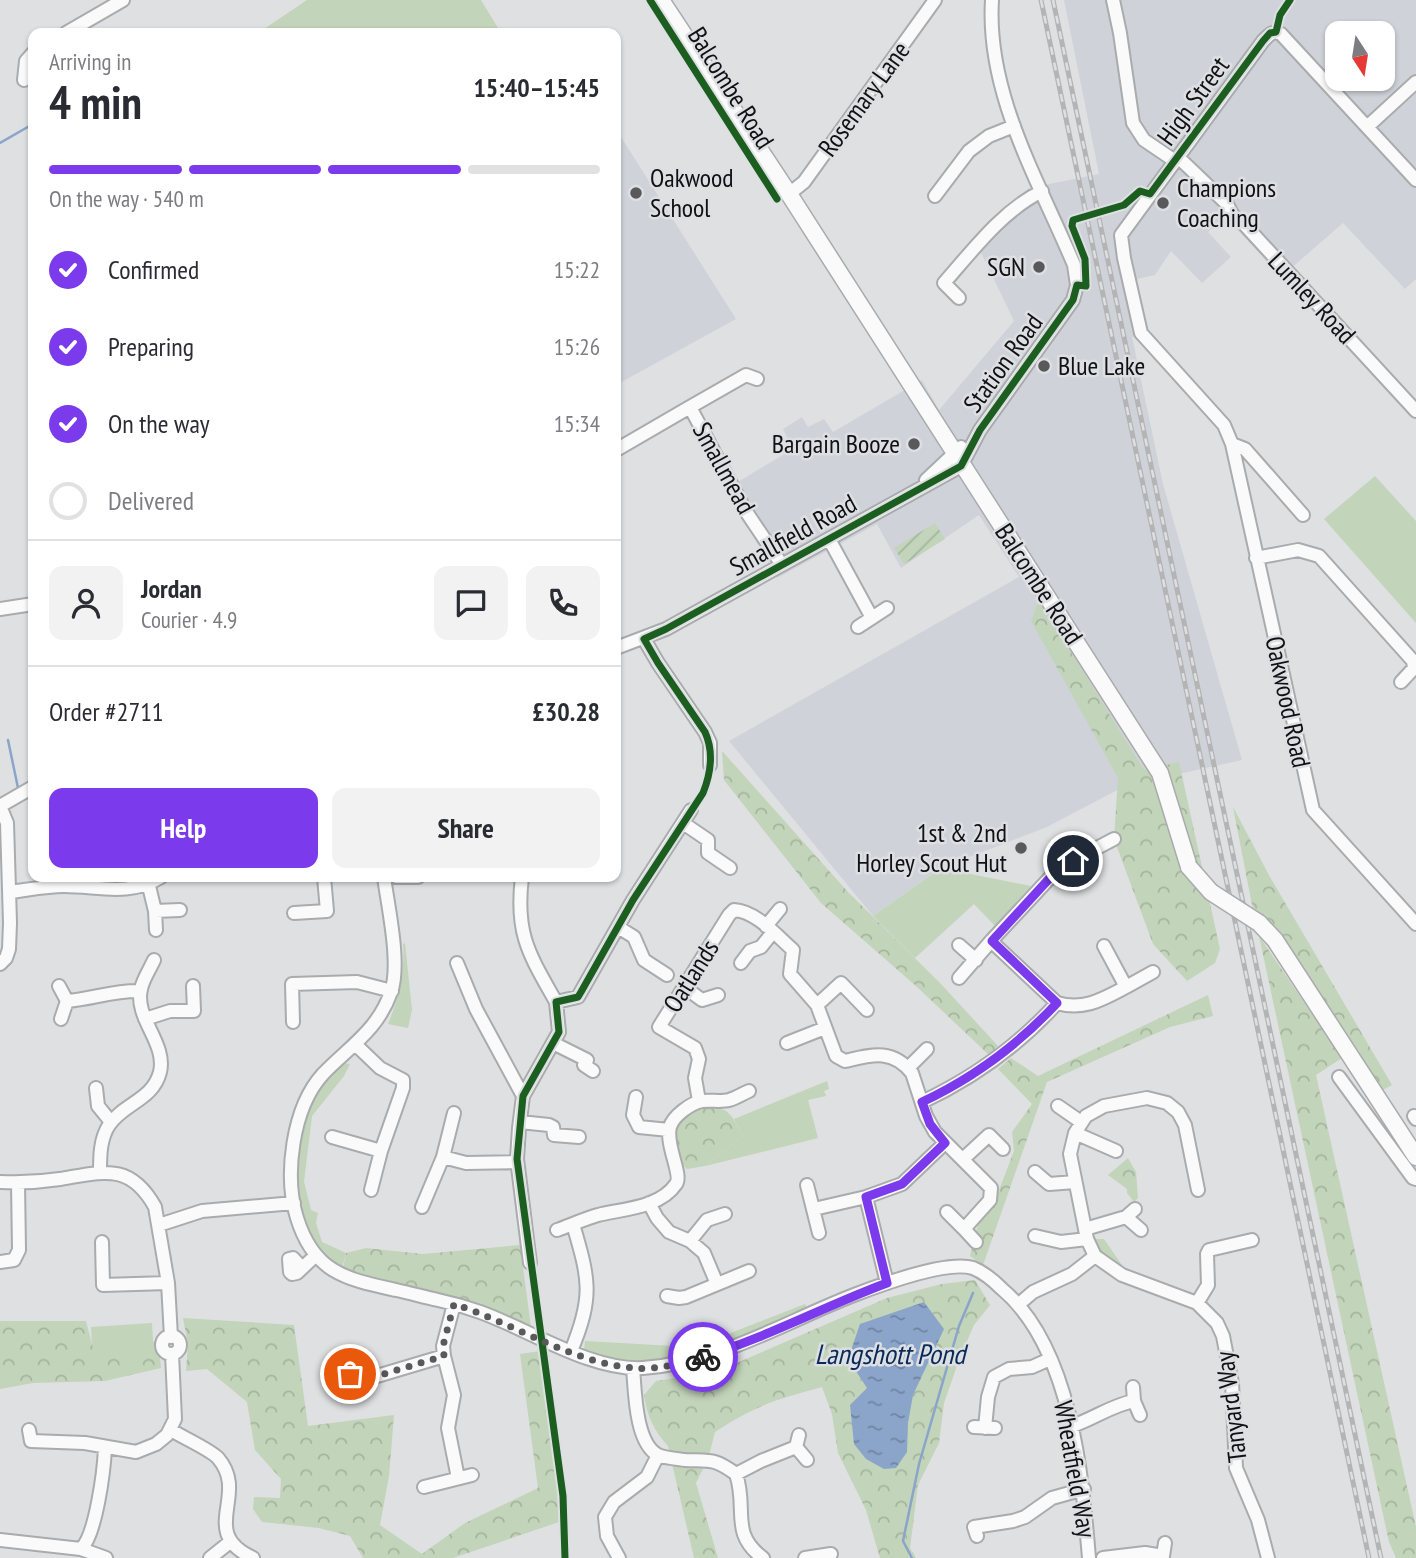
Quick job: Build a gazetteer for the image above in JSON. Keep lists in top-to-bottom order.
{
  "streets": {
    "main road": ["Balcombe Road"],
    "street": [
      "Rosemary Lane",
      "High Street",
      "Lumley Road",
      "Station Road",
      "Smallmead",
      "Smallfield Road",
      "Oakwood Road",
      "Oatlands",
      "Tanyard Way",
      "Wheatfield Way"
    ]
  },
  "crossings": [
    ["Balcombe Road", "Rosemary Lane"],
    ["Balcombe Road", "Station Road"],
    ["Balcombe Road", "Smallfield Road"],
    ["High Street", "Lumley Road"],
    ["High Street", "Oakwood Road"],
    ["Station Road", "Smallfield Road"],
    ["Smallmead", "Smallfield Road"]
  ],
  "water": ["Langshott Pond"],
  "places": [
    "Oakwood School",
    "Champions Coaching",
    "SGN",
    "Blue Lake",
    "Bargain Booze",
    "1st & 2nd Horley Scout Hut"
  ],
  "north": "bottom",
  "page": {
    "heading": ["4 min", "Arriving in", "15:40–15:45"],
    "panel": [
      "Jordan",
      "Courier · 4.9",
      "Order #2711",
      "£30.28"
    ],
    "bar": "On the way · 540 m",
    "list": [
      ["Confirmed", "15:22"],
      ["Preparing", "15:26"],
      ["On the way", "15:34"],
      "Delivered"
    ],
    "buttons": ["Help", "Share"]
  }
}
